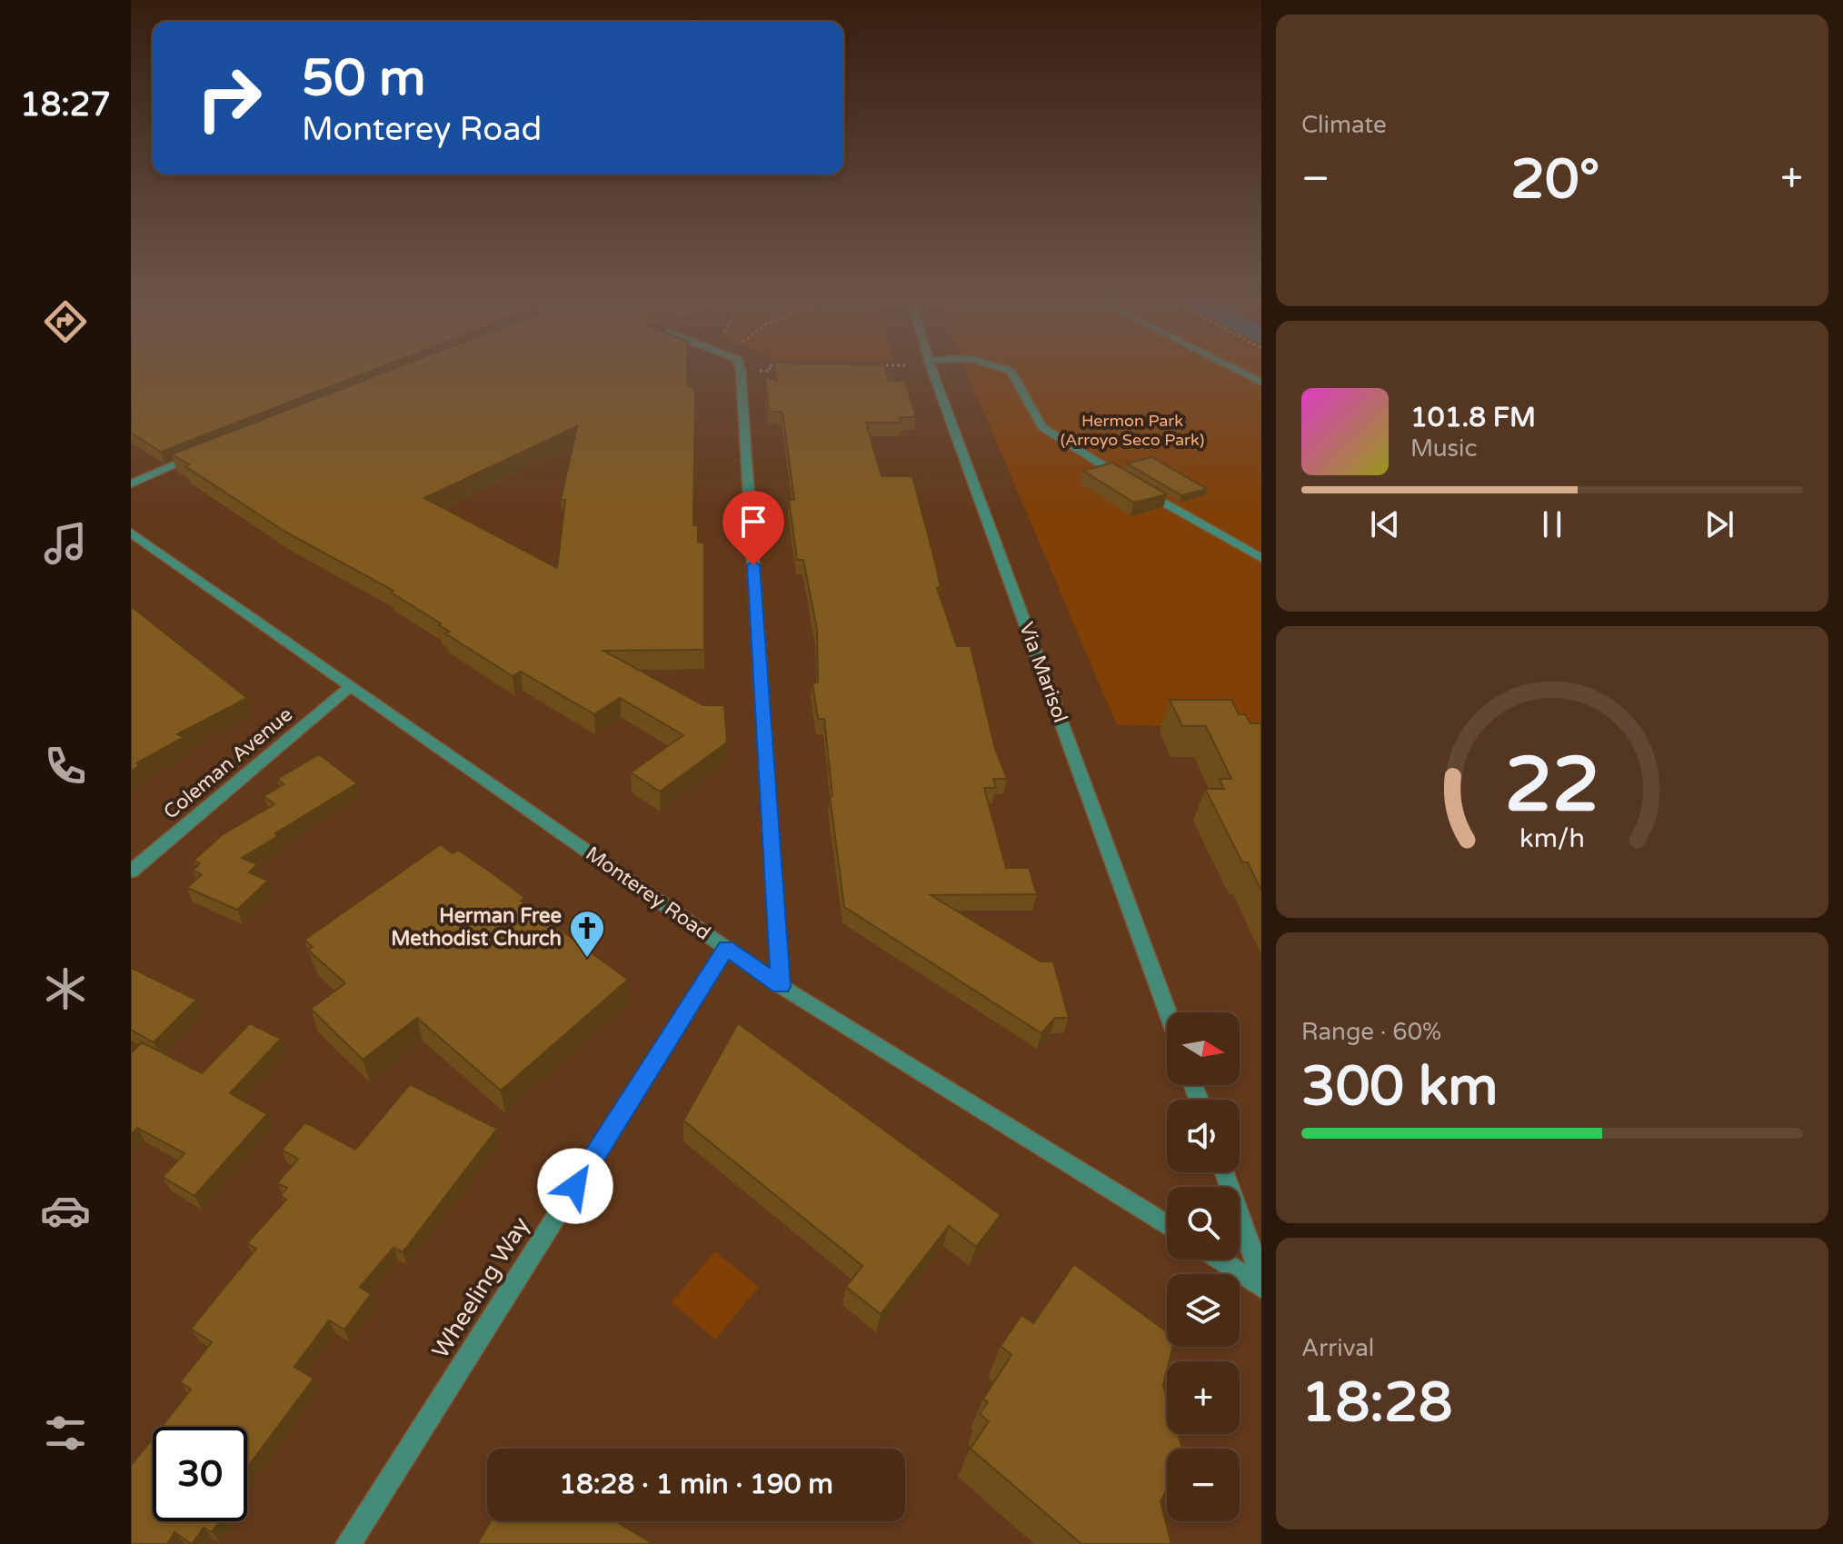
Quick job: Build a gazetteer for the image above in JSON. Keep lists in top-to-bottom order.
{
  "streets": {
    "street": [
      "Via Marisol",
      "Coleman Avenue",
      "Monterey Road",
      "Wheeling Way"
    ]
  },
  "crossings": [
    ["Coleman Avenue", "Monterey Road"],
    ["Monterey Road", "Wheeling Way"]
  ],
  "parks": ["Hermon Park (Arroyo Seco Park)"],
  "places": {
    "church": ["Herman Free Methodist Church"]
  },
  "north": "right",
  "page": {
    "tabs": "18:27",
    "tile": [
      "Climate",
      ["Range · 60%", "300 km"],
      ["Arrival", "18:28"]
    ],
    "turn": ["50 m", "Monterey Road"],
    "heat": ["−", "20°", "+"],
    "song": ["101.8 FM", "Music"],
    "map_buttons": ["+", "−"],
    "limit": "30",
    "trip": "18:28 · 1 min · 190 m",
    "gauge": ["22", "km/h"]
  }
}
